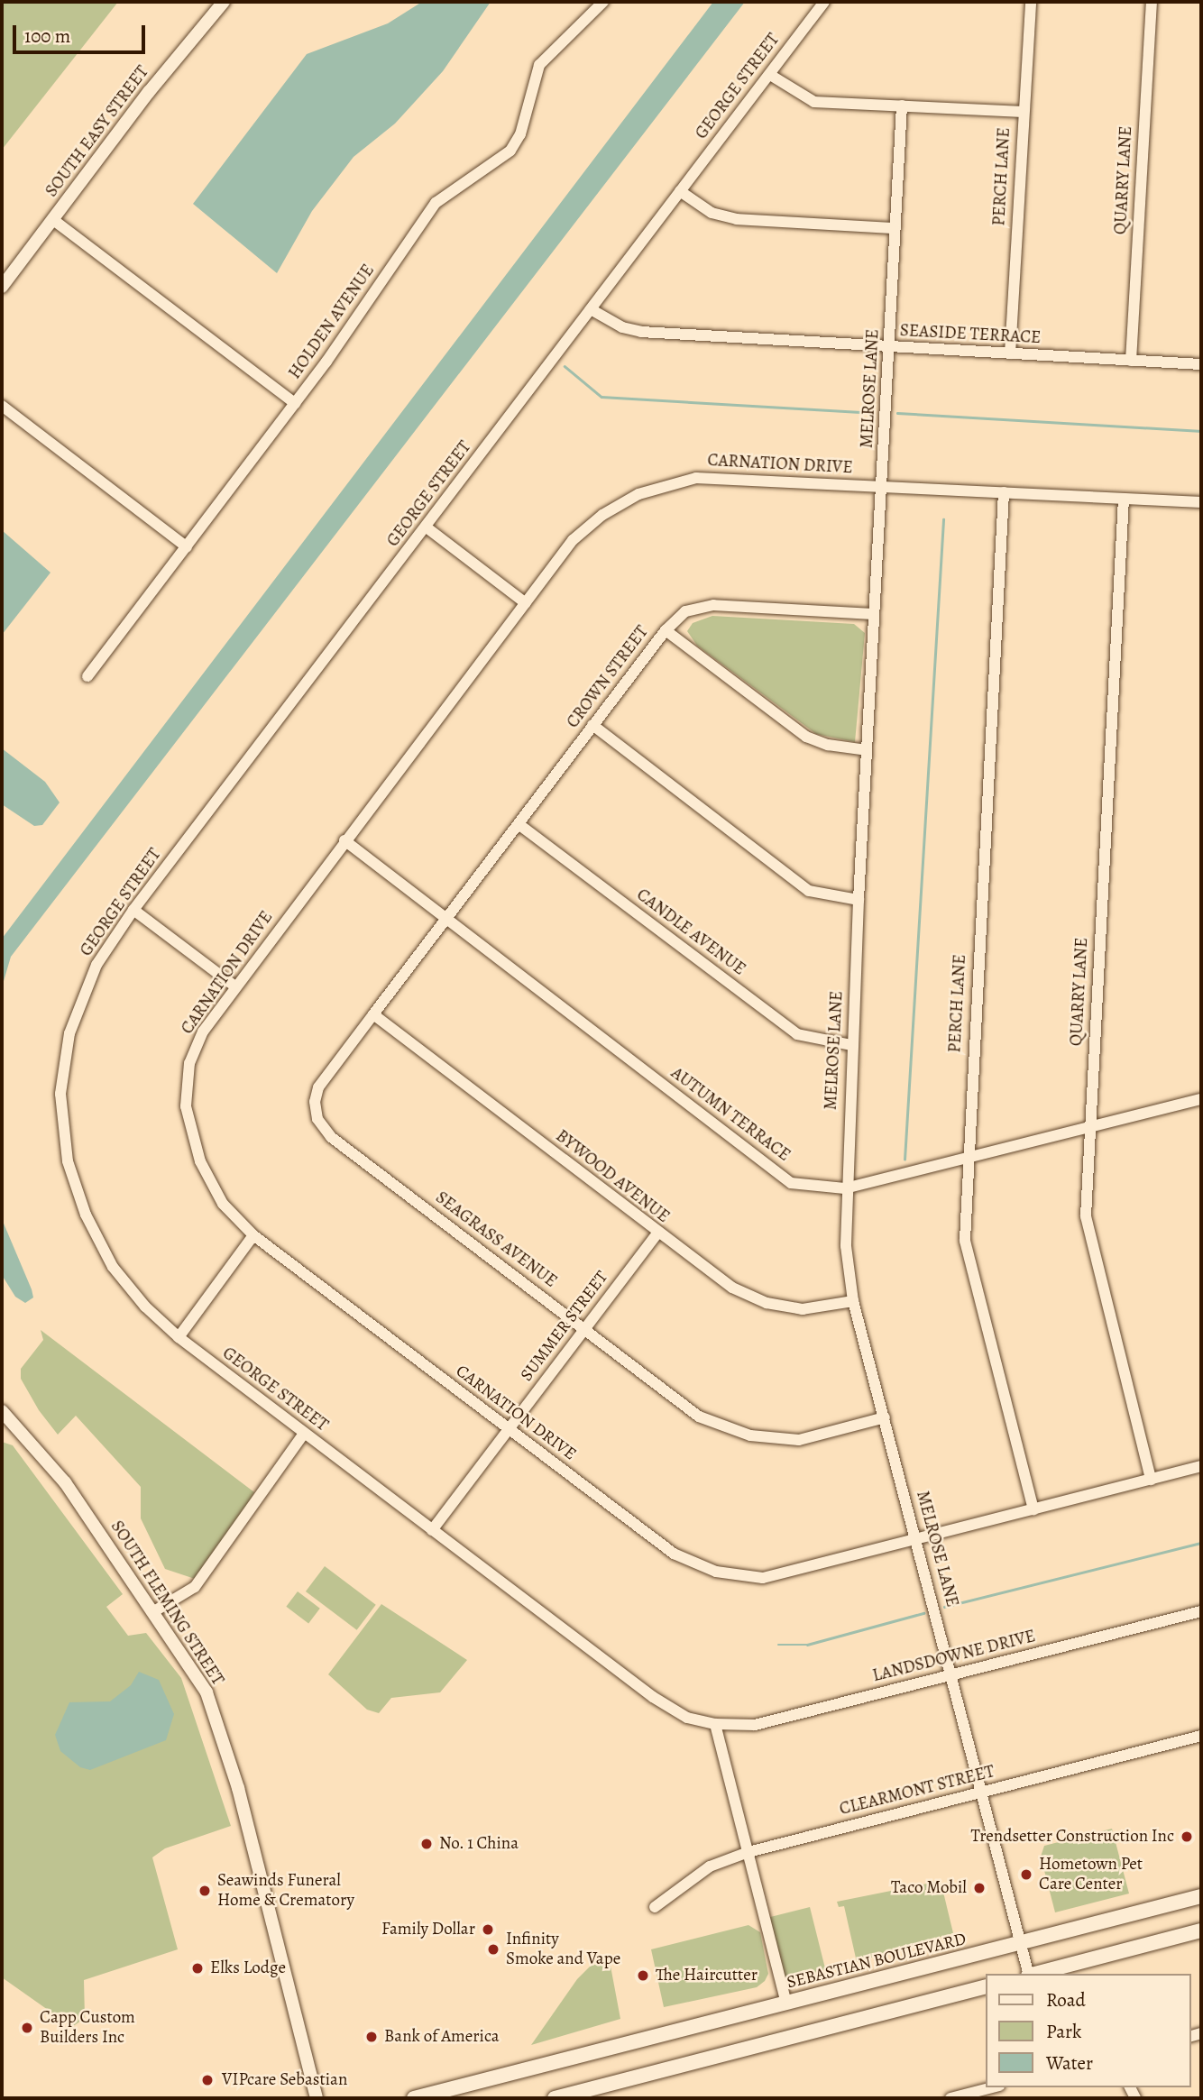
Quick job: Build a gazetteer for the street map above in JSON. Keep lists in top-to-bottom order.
{
  "streets": {
    "main road": ["SEBASTIAN BOULEVARD"],
    "street": [
      "GEORGE STREET",
      "SOUTH EASY STREET",
      "PERCH LANE",
      "QUARRY LANE",
      "HOLDEN AVENUE",
      "SEASIDE TERRACE",
      "MELROSE LANE",
      "CARNATION DRIVE",
      "CROWN STREET",
      "CANDLE AVENUE",
      "AUTUMN TERRACE",
      "BYWOOD AVENUE",
      "SEAGRASS AVENUE",
      "SUMMER STREET",
      "SOUTH FLEMING STREET",
      "LANDSDOWNE DRIVE",
      "CLEARMONT STREET"
    ]
  },
  "crossings": [
    ["GEORGE STREET", "SEASIDE TERRACE"],
    ["GEORGE STREET", "SUMMER STREET"],
    ["GEORGE STREET", "LANDSDOWNE DRIVE"],
    ["PERCH LANE", "SEASIDE TERRACE"],
    ["PERCH LANE", "CARNATION DRIVE"],
    ["PERCH LANE", "AUTUMN TERRACE"],
    ["QUARRY LANE", "SEASIDE TERRACE"],
    ["QUARRY LANE", "CARNATION DRIVE"],
    ["QUARRY LANE", "AUTUMN TERRACE"],
    ["SEASIDE TERRACE", "MELROSE LANE"],
    ["MELROSE LANE", "CARNATION DRIVE"],
    ["MELROSE LANE", "CROWN STREET"],
    ["MELROSE LANE", "CANDLE AVENUE"],
    ["MELROSE LANE", "AUTUMN TERRACE"],
    ["MELROSE LANE", "BYWOOD AVENUE"],
    ["MELROSE LANE", "SEAGRASS AVENUE"],
    ["MELROSE LANE", "LANDSDOWNE DRIVE"],
    ["MELROSE LANE", "CLEARMONT STREET"],
    ["MELROSE LANE", "SEBASTIAN BOULEVARD"],
    ["CARNATION DRIVE", "AUTUMN TERRACE"],
    ["CARNATION DRIVE", "SUMMER STREET"],
    ["CROWN STREET", "CANDLE AVENUE"],
    ["CROWN STREET", "AUTUMN TERRACE"],
    ["CROWN STREET", "SEAGRASS AVENUE"],
    ["AUTUMN TERRACE", "SEAGRASS AVENUE"],
    ["BYWOOD AVENUE", "SEAGRASS AVENUE"],
    ["BYWOOD AVENUE", "SUMMER STREET"],
    ["SEAGRASS AVENUE", "SUMMER STREET"]
  ],
  "places": [
    "Trendsetter Construction Inc",
    "No. 1 China",
    "Hometown Pet Care Center",
    "Taco Mobil",
    "Seawinds Funeral Home & Crematory",
    "Family Dollar",
    "Infinity Smoke and Vape",
    "Elks Lodge",
    "The Haircutter",
    "Capp Custom Builders Inc",
    "Bank of America",
    "VIPcare Sebastian"
  ],
  "legend": ["Road", "Park", "Water"],
  "scale_bar": "100 m"
}
